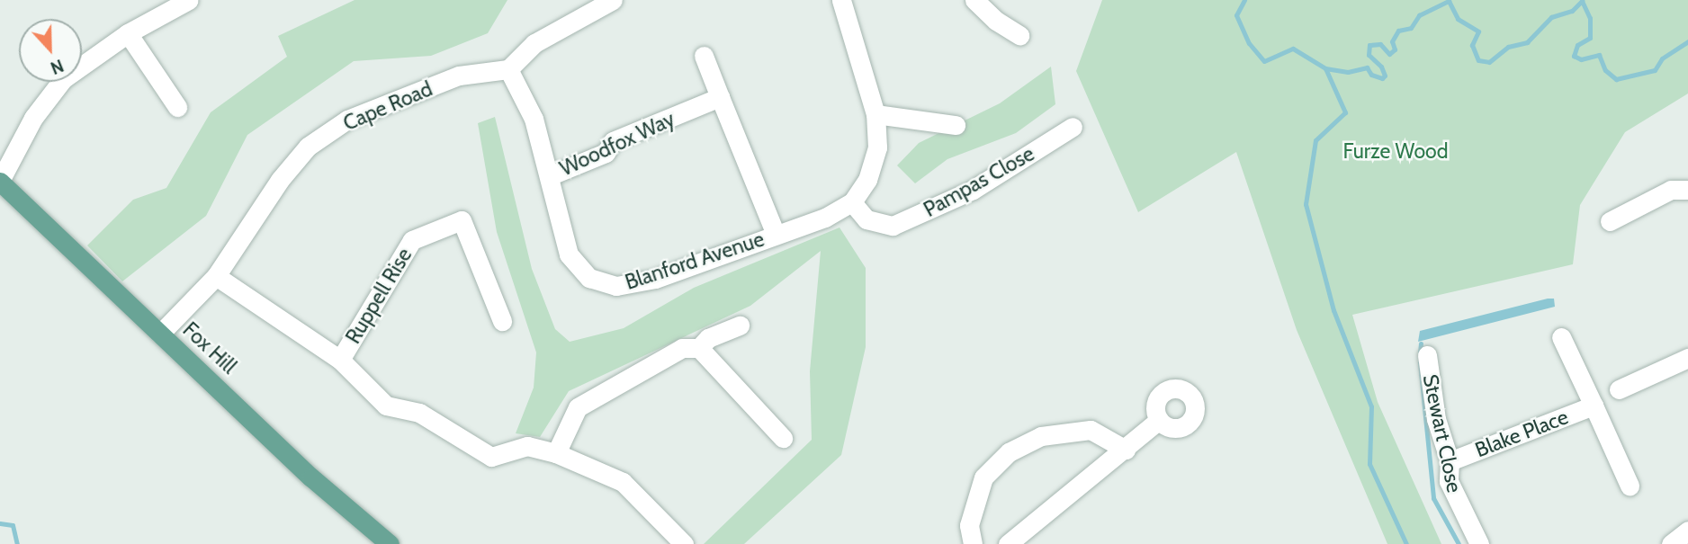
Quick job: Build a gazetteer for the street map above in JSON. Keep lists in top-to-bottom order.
{
  "streets": {
    "main road": ["Fox Hill"],
    "street": [
      "Cape Road",
      "Woodfox Way",
      "Pampas Close",
      "Blanford Avenue",
      "Ruppell Rise",
      "Stewart Close",
      "Blake Place"
    ]
  },
  "crossings": [
    ["Cape Road", "Blanford Avenue"],
    ["Cape Road", "Ruppell Rise"],
    ["Cape Road", "Fox Hill"],
    ["Woodfox Way", "Blanford Avenue"],
    ["Pampas Close", "Blanford Avenue"],
    ["Stewart Close", "Blake Place"]
  ],
  "parks": ["Furze Wood"],
  "north": "bottom"
}
